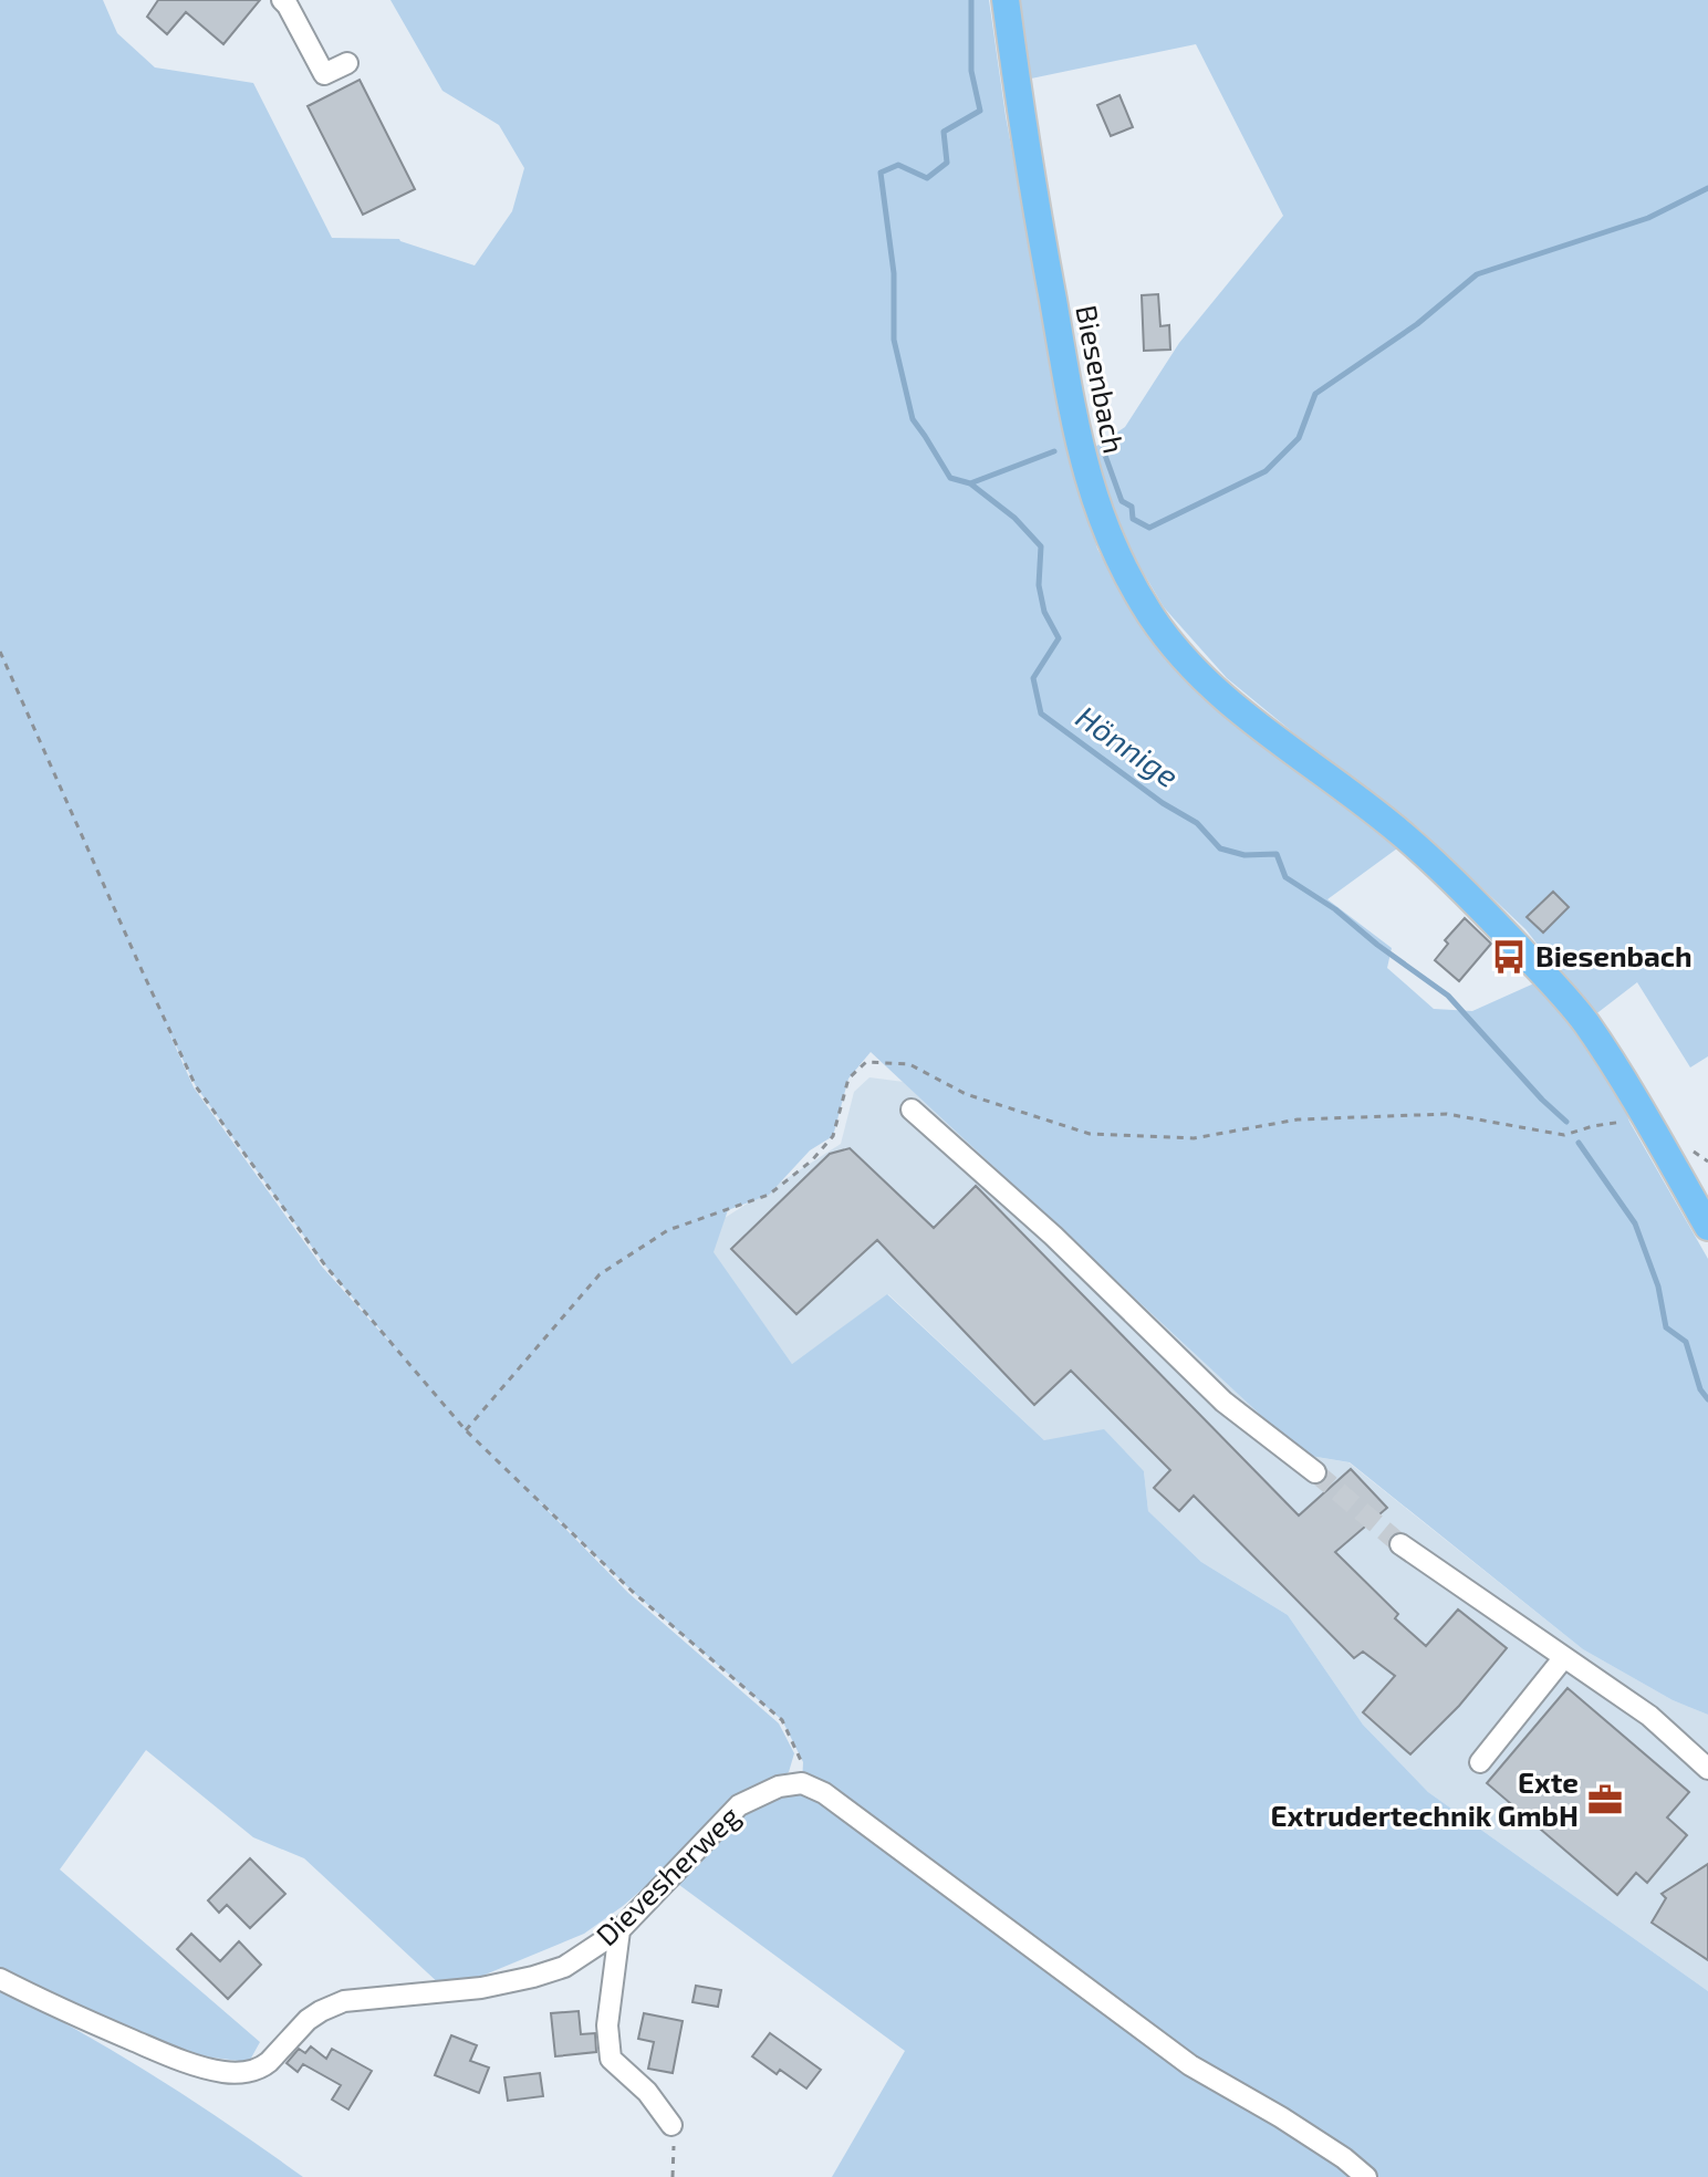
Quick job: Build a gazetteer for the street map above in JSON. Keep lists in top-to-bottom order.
{
  "streets": {
    "main road": ["Biesenbach"],
    "street": ["Dievesherweg"]
  },
  "water": ["Hönnige"],
  "places": {
    "bus stop": ["Biesenbach"],
    "office": ["Exte Extrudertechnik GmbH"]
  }
}
